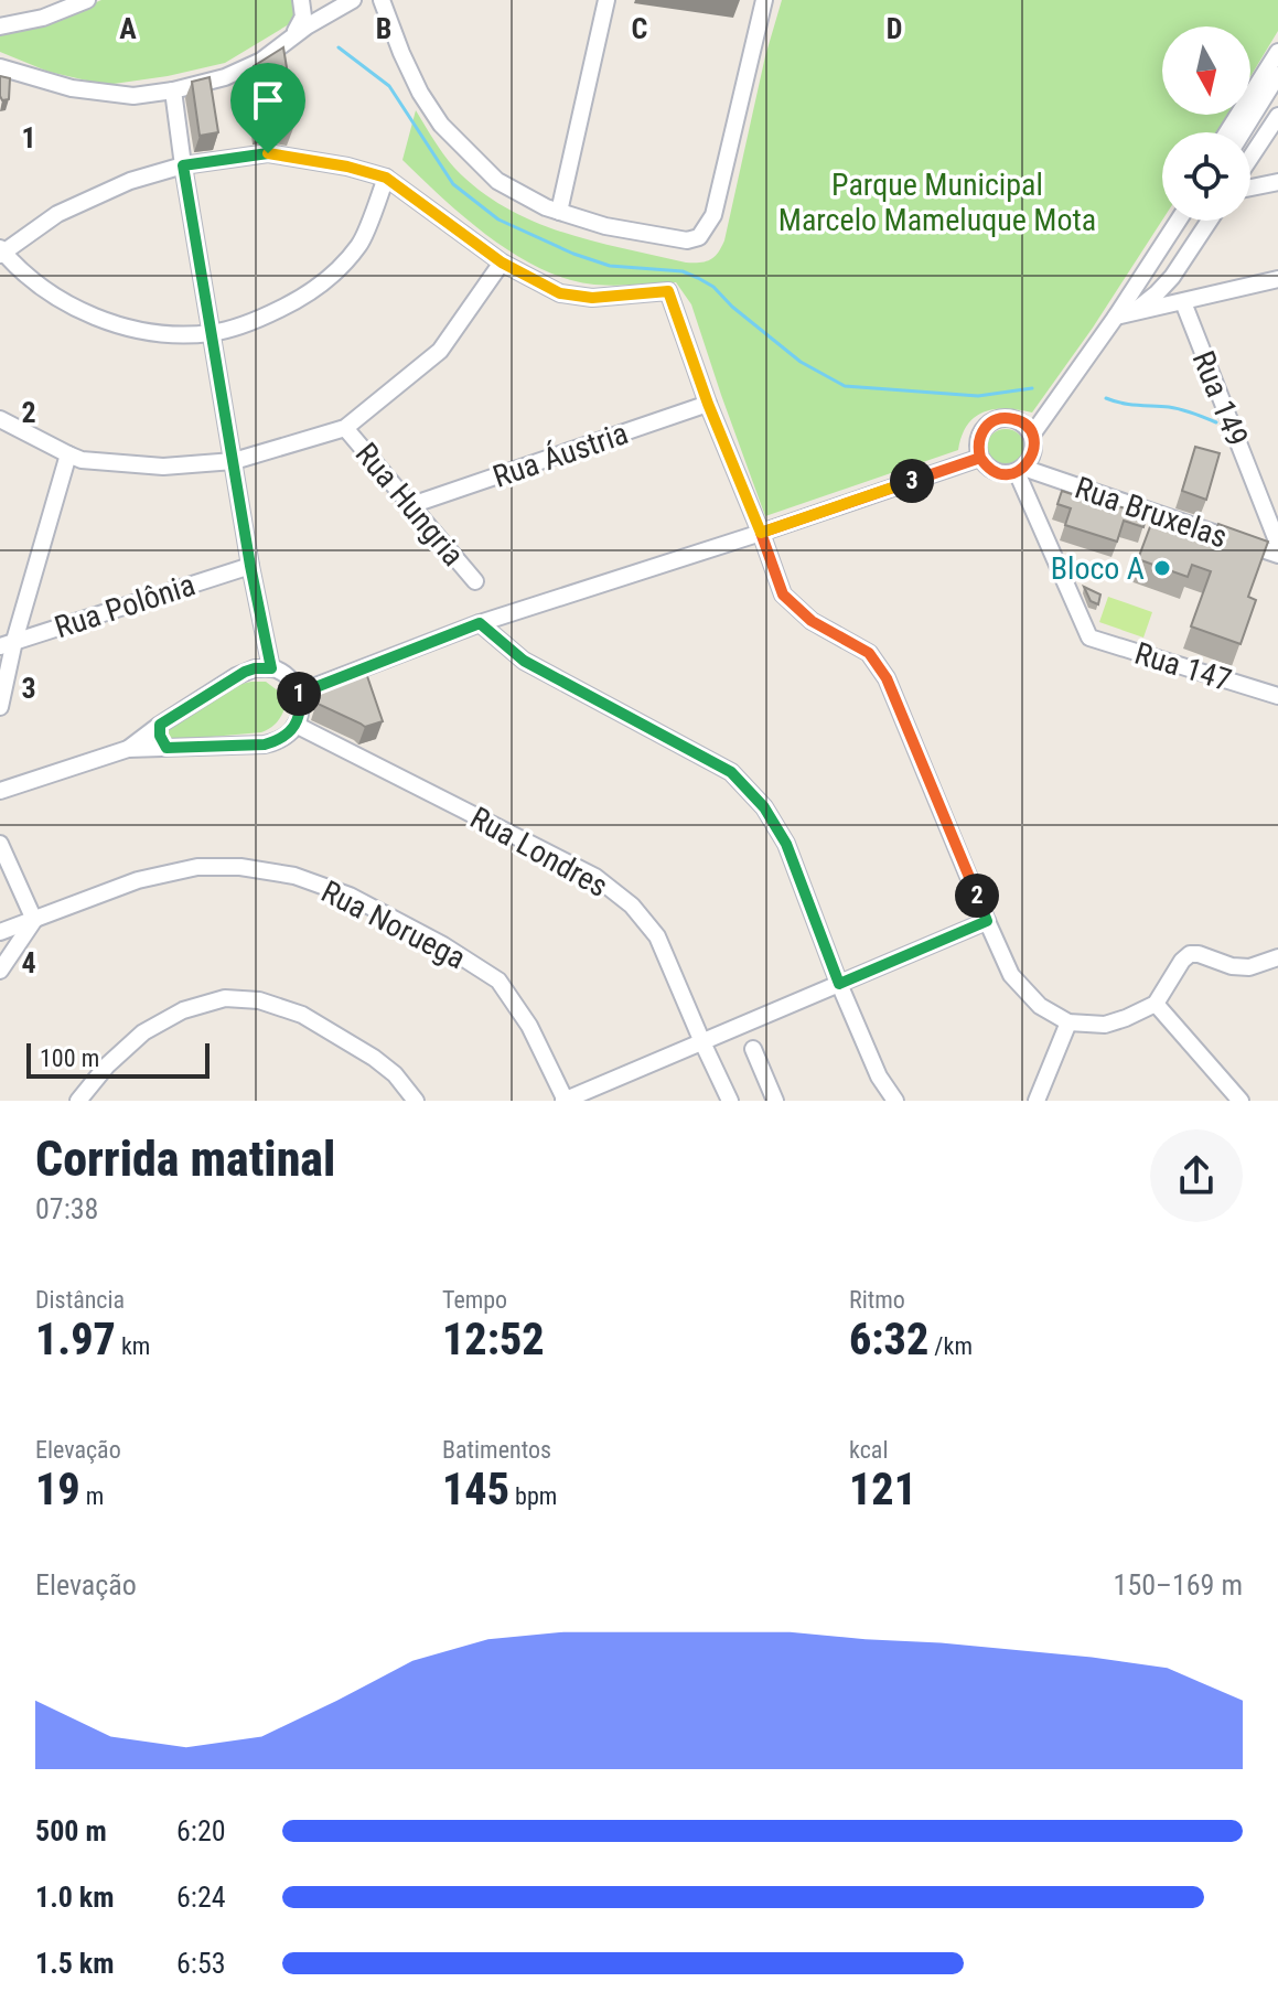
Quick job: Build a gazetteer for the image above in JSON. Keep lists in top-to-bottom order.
{
  "streets": {
    "street": [
      "Rua 149",
      "Rua Áustria",
      "Rua Hungria",
      "Rua Bruxelas",
      "Rua Polônia",
      "Rua 147",
      "Rua Londres",
      "Rua Noruega"
    ]
  },
  "crossings": [
    ["Rua Áustria", "Rua Hungria"],
    ["Rua Bruxelas", "Rua 147"]
  ],
  "parks": ["Parque Municipal Marcelo Mameluque Mota"],
  "places": ["Bloco A"],
  "scale_bar": "100 m",
  "north": "bottom",
  "page": {
    "pins": ["3", "1", "2"],
    "scale": "100 m",
    "heading": ["Corrida matinal", "07:38"],
    "stats": [
      ["Distância", "1.97 km"],
      ["Tempo", "12:52"],
      ["Ritmo", "6:32 /km"],
      ["Elevação", "19 m"],
      ["Batimentos", "145 bpm"],
      ["kcal", "121"]
    ],
    "chart": ["Elevação", "150–169 m"],
    "list": [
      {
        "name": "500 m",
        "note": "6:20"
      },
      {
        "name": "1.0 km",
        "note": "6:24"
      },
      {
        "name": "1.5 km",
        "note": "6:53"
      }
    ]
  },
  "grid": {
    "columns": [
      "A",
      "B",
      "C",
      "D"
    ],
    "rows": [
      "1",
      "2",
      "3",
      "4"
    ]
  }
}
